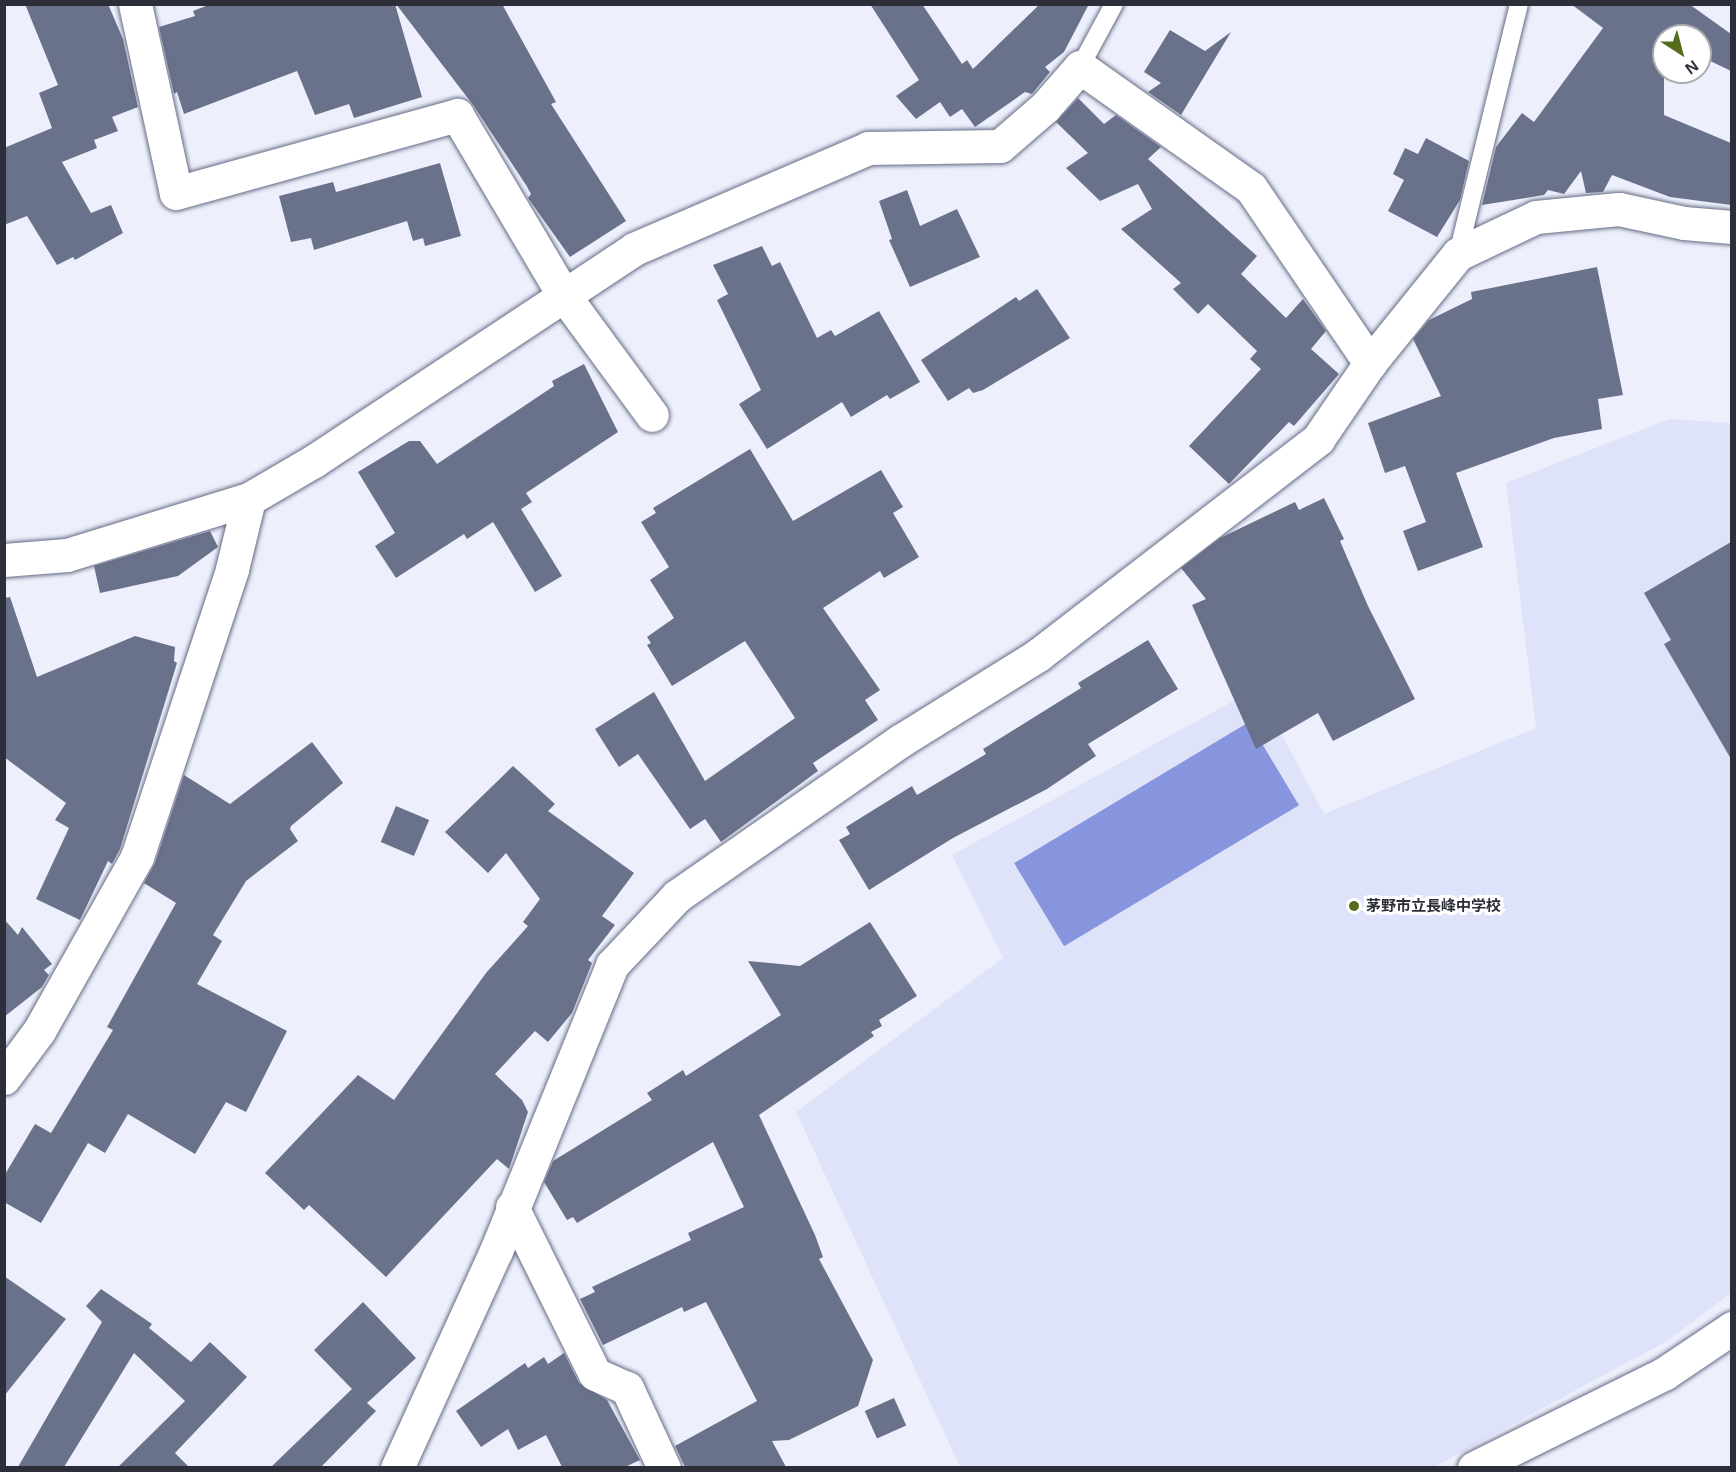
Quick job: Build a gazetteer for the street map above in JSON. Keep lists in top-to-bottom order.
{
  "places": ["茅野市立長峰中学校"],
  "north": "bottom right"
}
